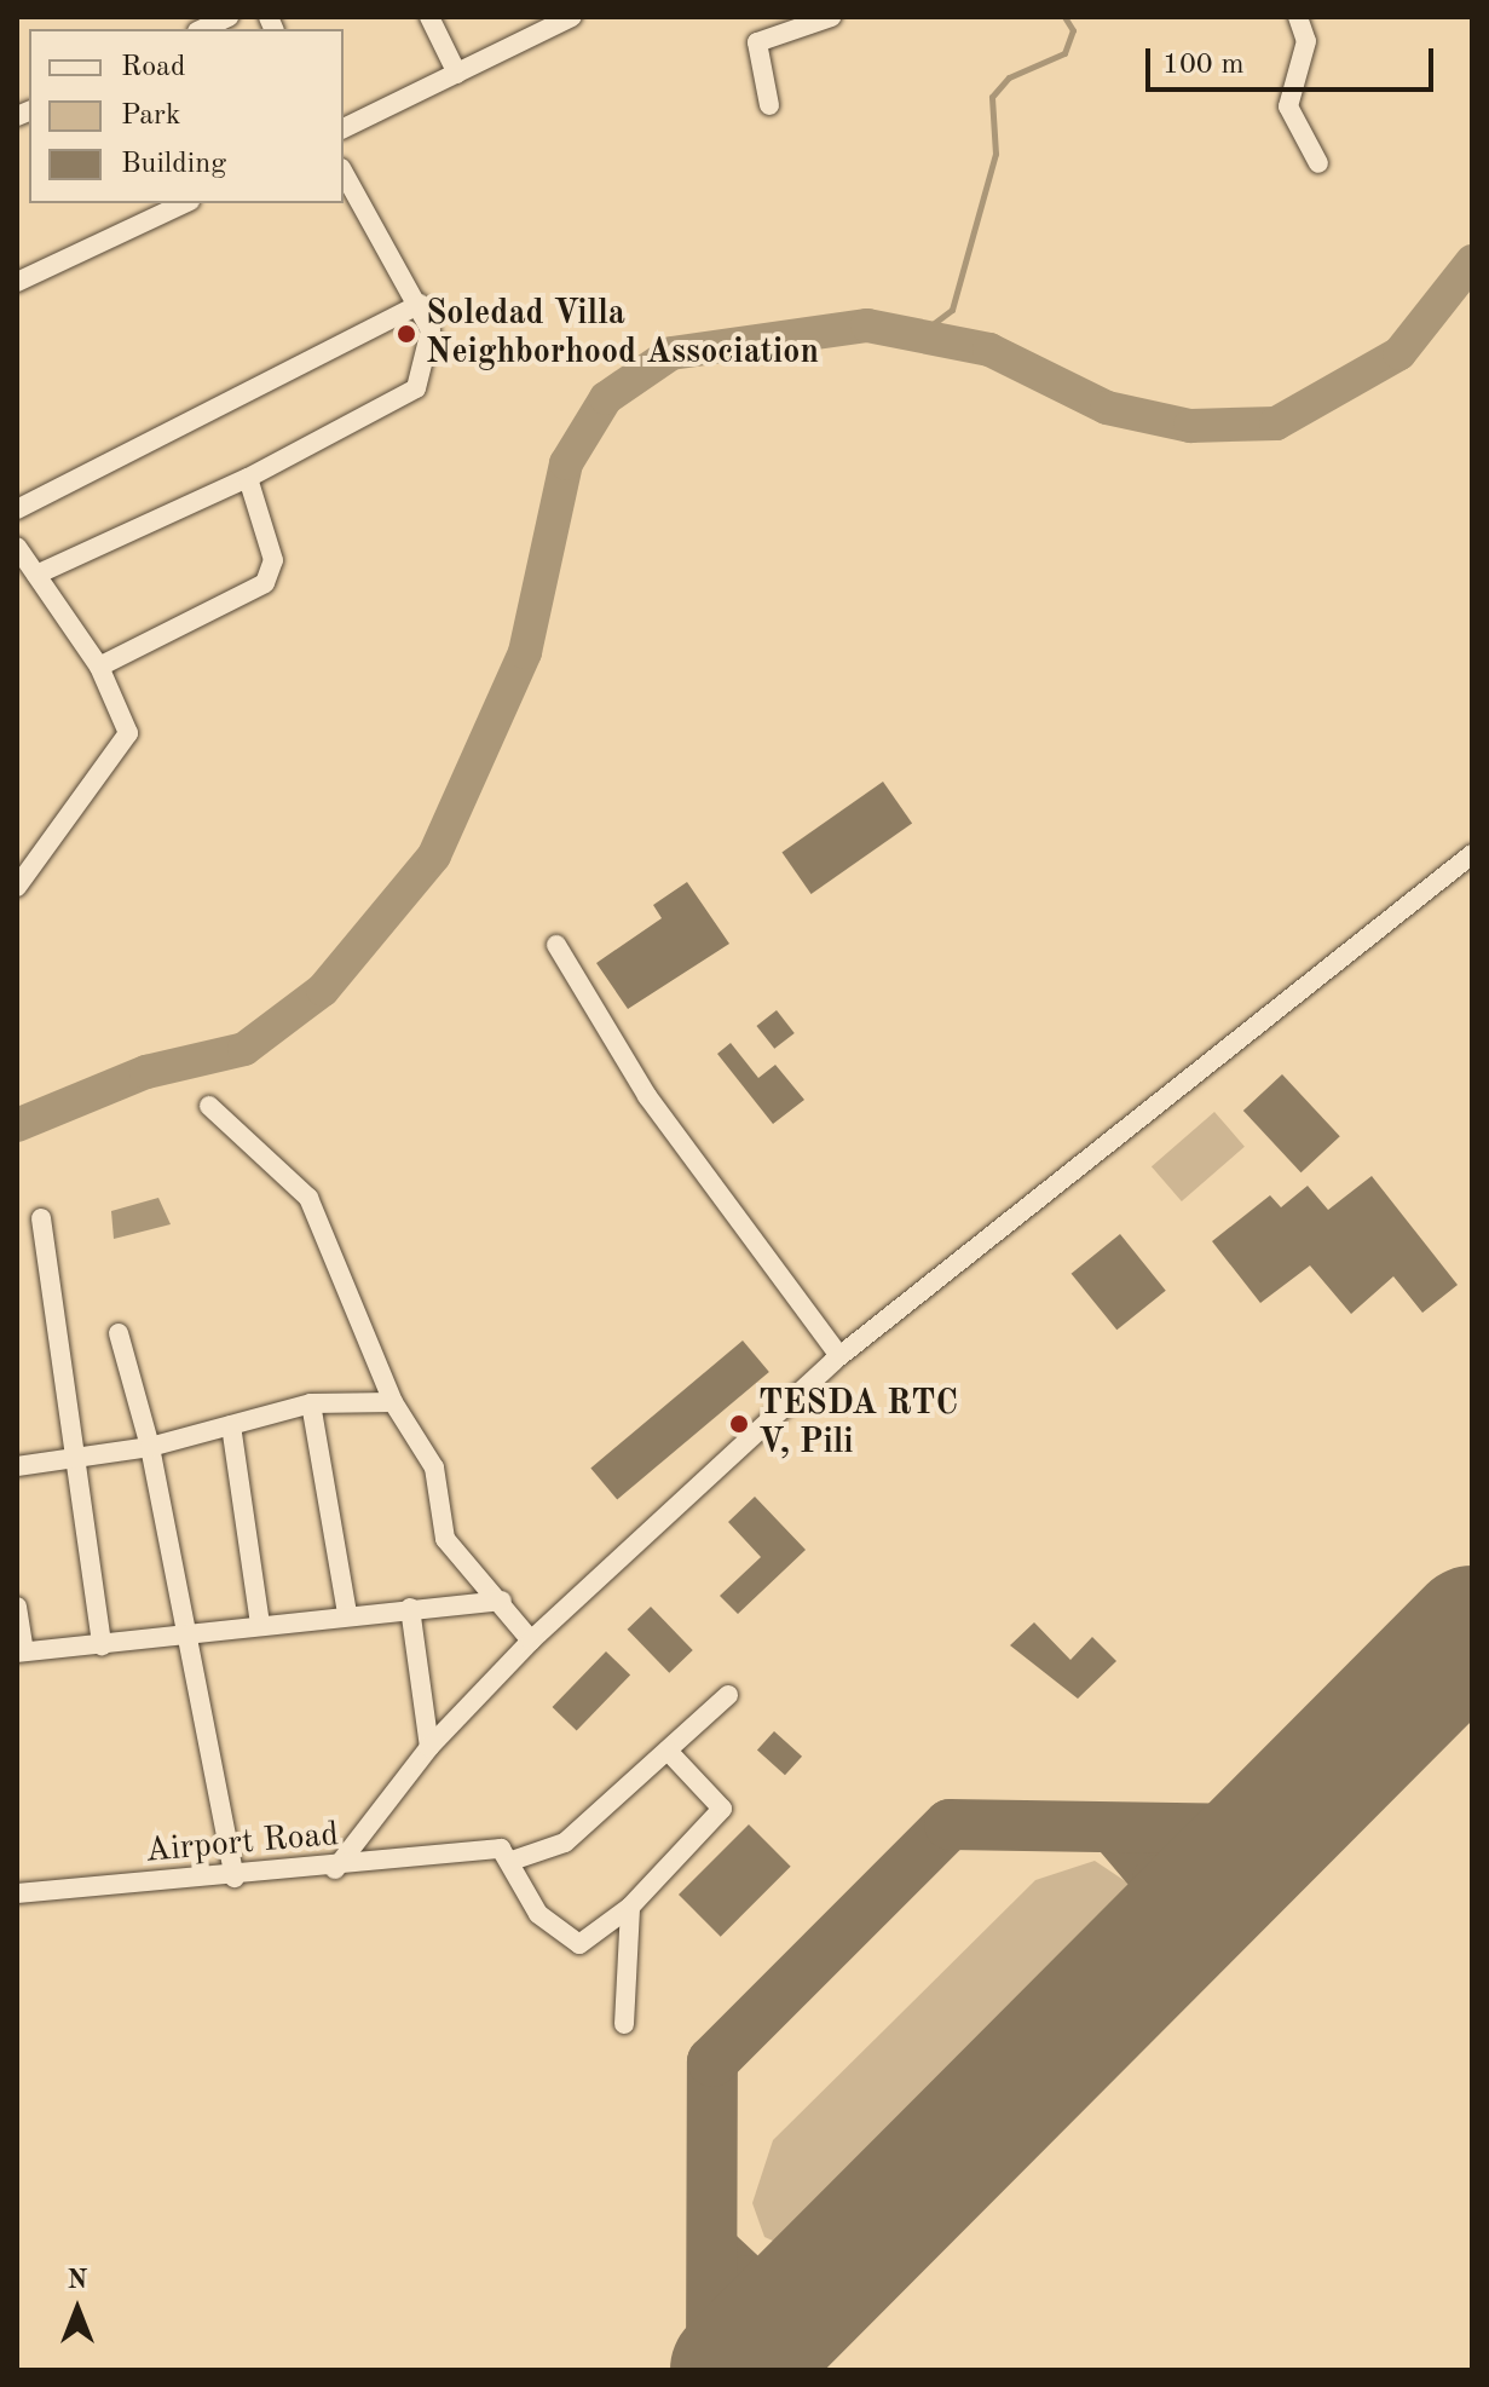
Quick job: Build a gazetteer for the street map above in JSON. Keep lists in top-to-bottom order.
{
  "streets": {
    "street": ["Airport Road"]
  },
  "places": ["Soledad Villa Neighborhood Association", "TESDA RTC V, Pili"],
  "legend": ["Road", "Park", "Building"],
  "scale_bar": "100 m",
  "north": "top"
}
